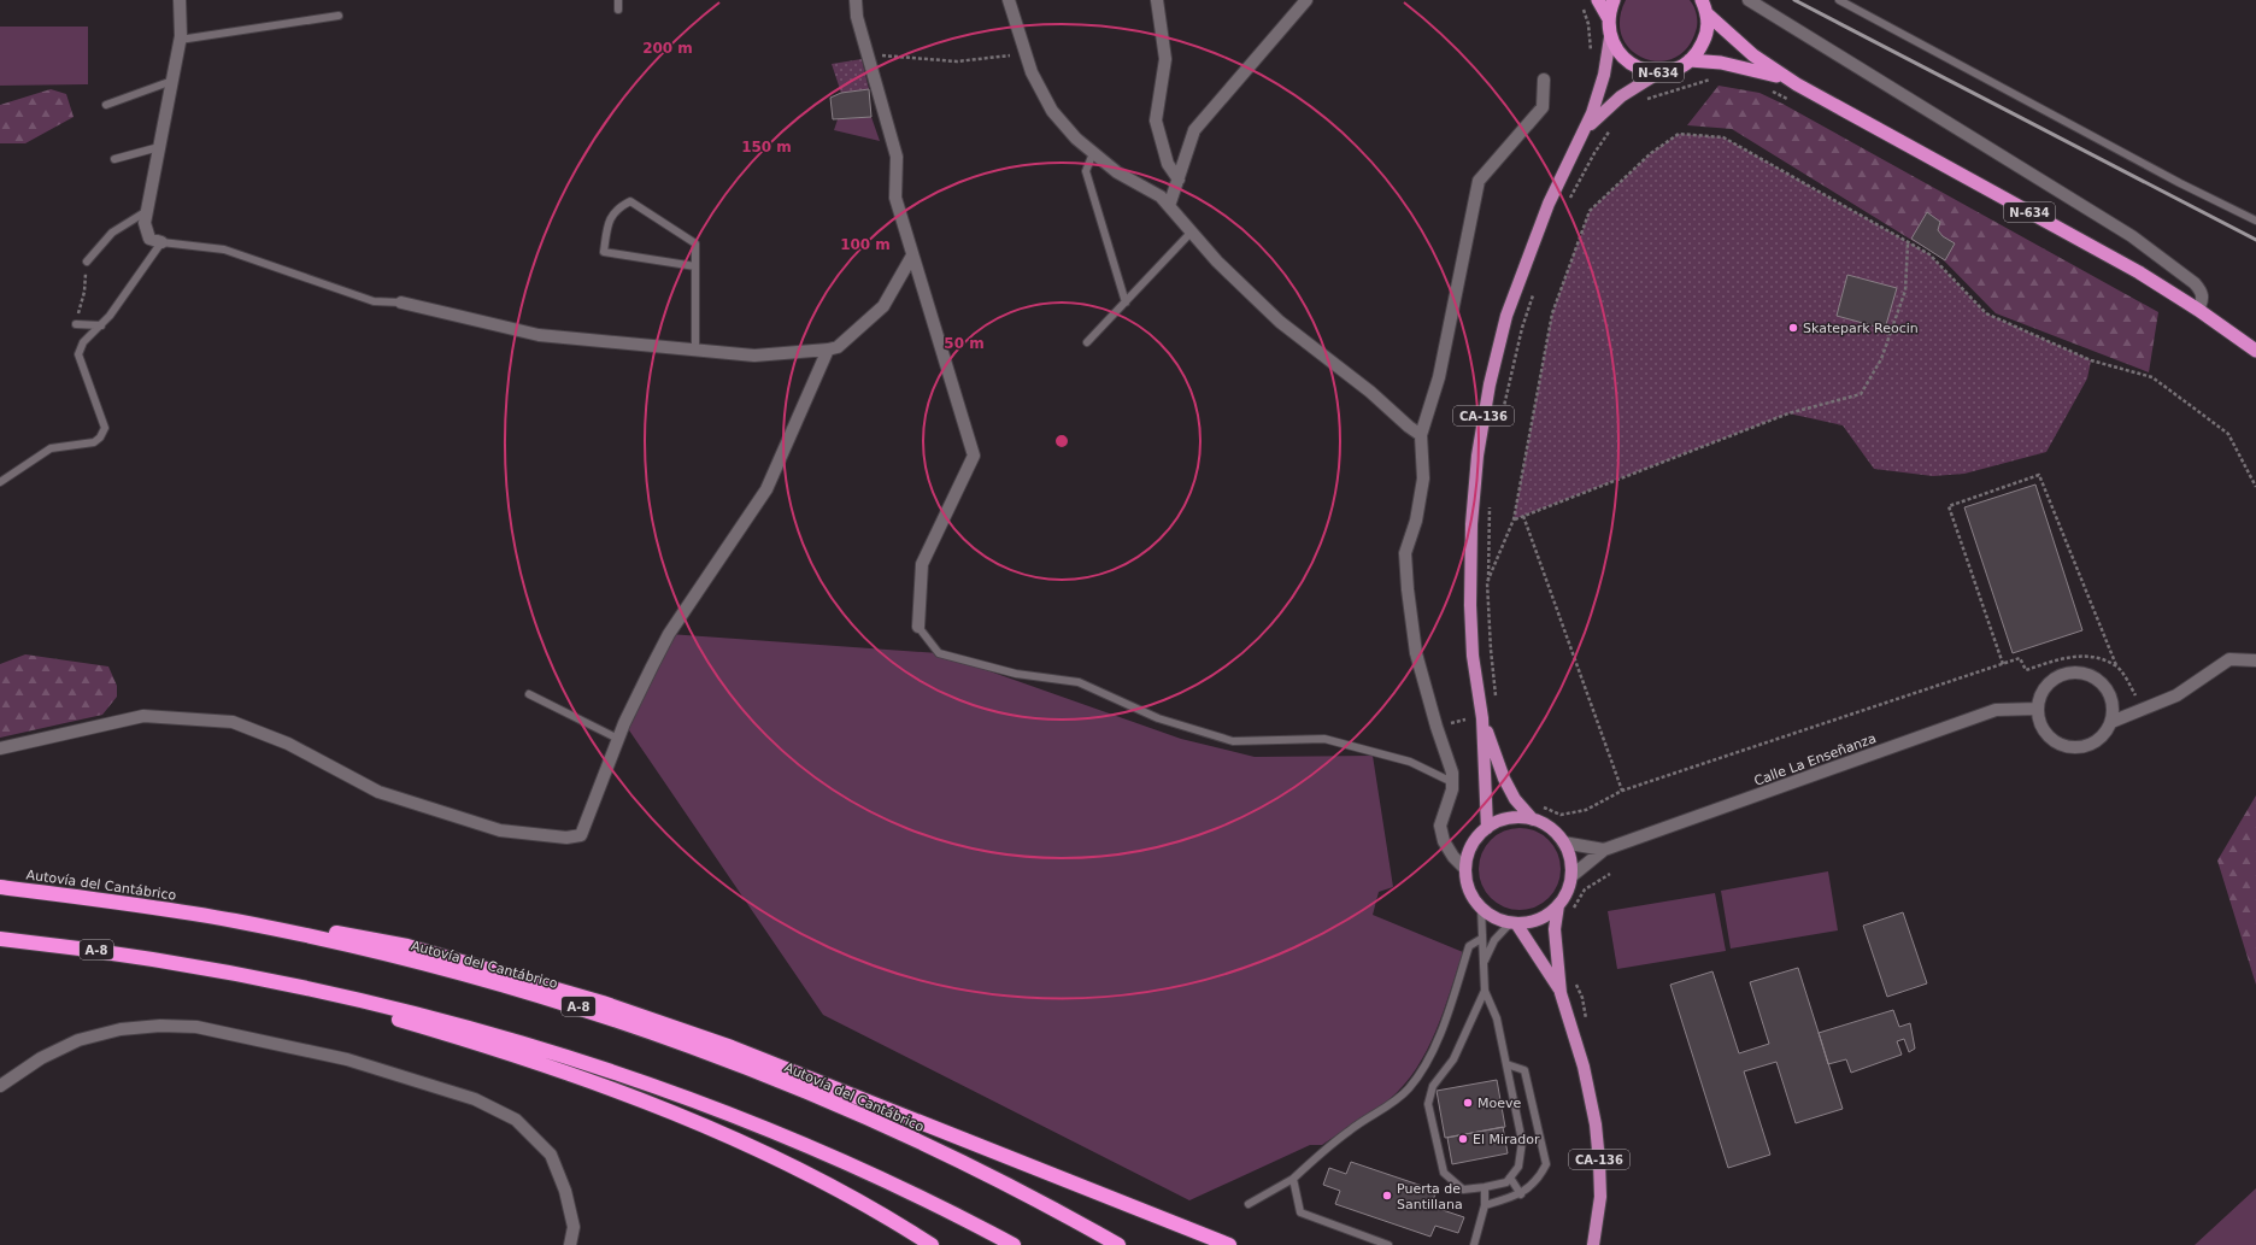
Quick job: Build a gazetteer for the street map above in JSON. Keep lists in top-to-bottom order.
{
  "streets": {
    "highway": ["N-634", "Autovía del Cantábrico", "A-8"],
    "main road": ["CA-136"],
    "street": ["Calle La Enseñanza"]
  },
  "places": [
    "Skatepark Reocin",
    "Moeve",
    "El Mirador",
    "Puerta de Santillana"
  ],
  "rings": [
    "200 m",
    "150 m",
    "100 m",
    "50 m"
  ]
}
